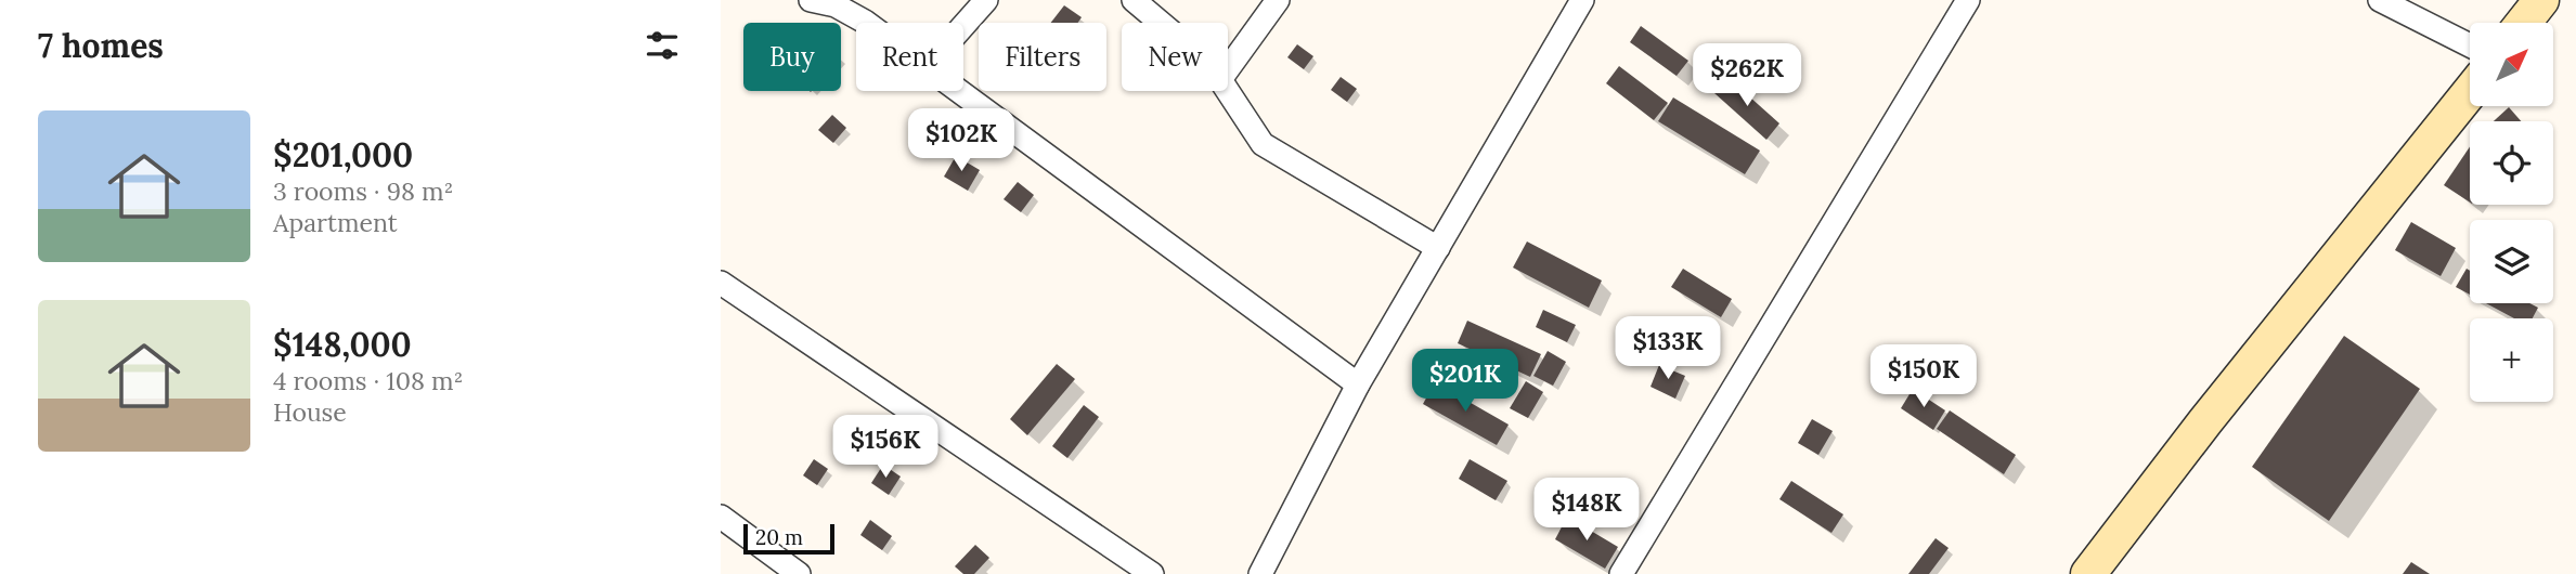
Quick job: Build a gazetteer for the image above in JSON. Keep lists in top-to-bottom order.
{
  "scale_bar": "20 m",
  "north": "top right",
  "page": {
    "heading": "7 homes",
    "map_buttons": "+",
    "chip": [
      "Buy",
      "Rent",
      "Filters",
      "New"
    ],
    "price": [
      "$262K",
      "$102K",
      "$133K",
      "$150K",
      "$201K",
      "$156K",
      "$148K"
    ],
    "list": [
      {
        "name": "$201,000",
        "note": "3 rooms · 98 m² · Apartment"
      },
      {
        "name": "$148,000",
        "note": "4 rooms · 108 m² · House"
      }
    ],
    "scale": "20 m"
  }
}
